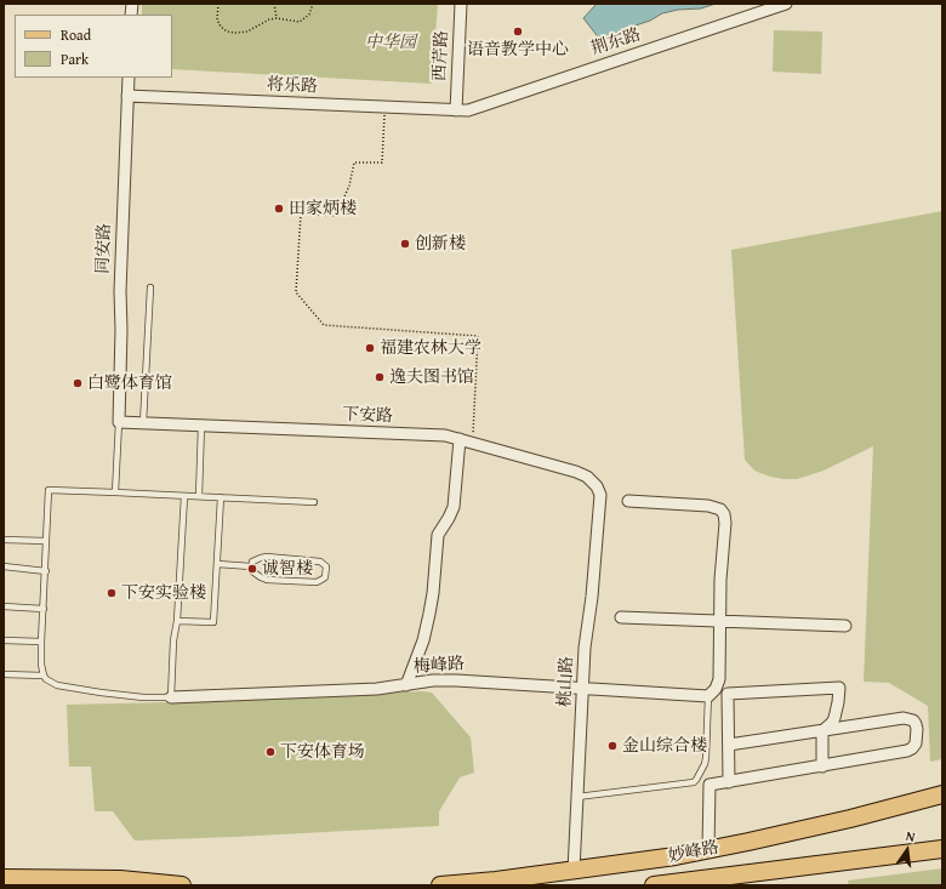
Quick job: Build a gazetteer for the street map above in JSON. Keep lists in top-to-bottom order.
{
  "streets": {
    "main road": ["妙峰路"],
    "street": [
      "荆东路",
      "西芹路",
      "将乐路",
      "同安路",
      "下安路",
      "梅峰路",
      "桃山路"
    ]
  },
  "crossings": [
    ["荆东路", "西芹路"],
    ["荆东路", "将乐路"],
    ["西芹路", "将乐路"],
    ["将乐路", "同安路"],
    ["同安路", "下安路"],
    ["下安路", "桃山路"],
    ["梅峰路", "桃山路"],
    ["桃山路", "妙峰路"]
  ],
  "parks": ["中华园"],
  "places": [
    "语音教学中心",
    "田家炳楼",
    "创新楼",
    "福建农林大学",
    "逸夫图书馆",
    "白鹭体育馆",
    "诚智楼",
    "下安实验楼",
    "金山综合楼",
    "下安体育场"
  ],
  "legend": ["Road", "Park"],
  "north": "top"
}
